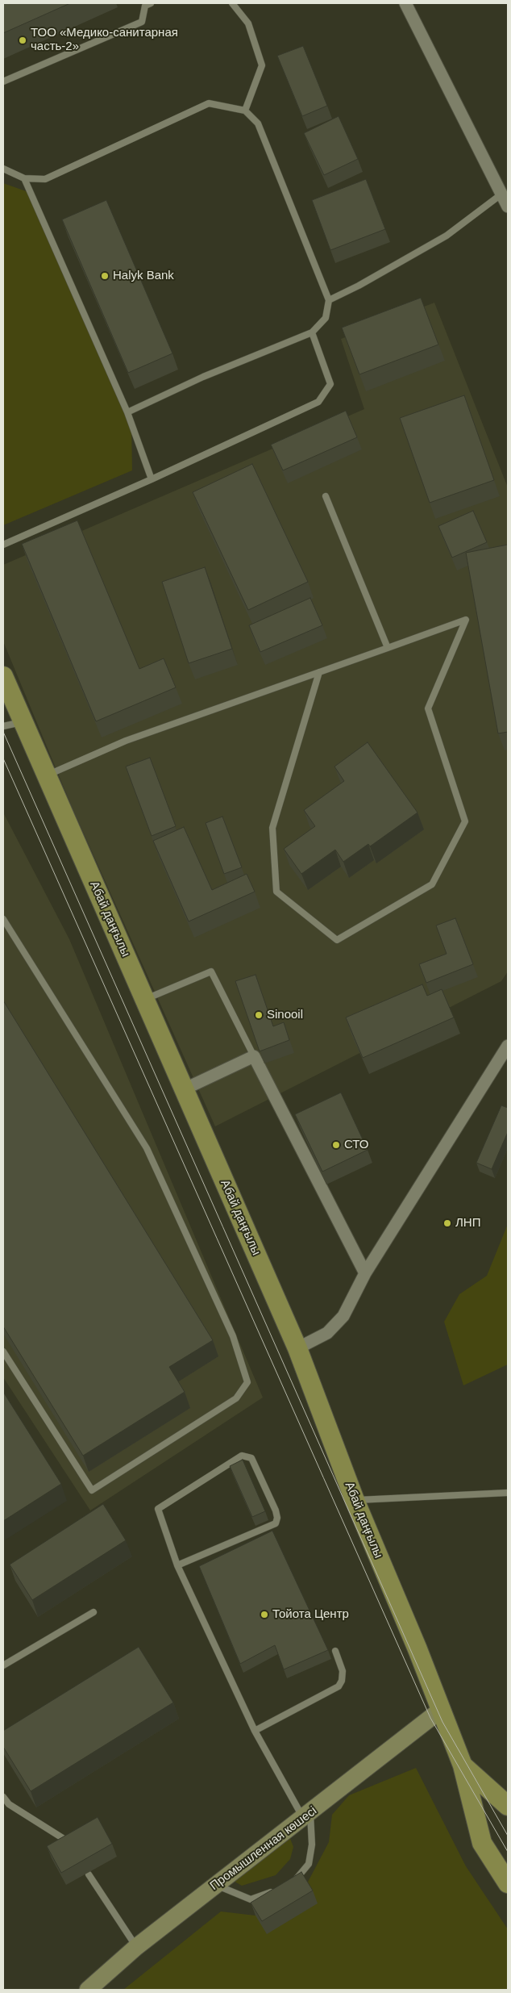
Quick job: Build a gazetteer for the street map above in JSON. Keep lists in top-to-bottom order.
{
  "streets": {
    "main road": ["Абай даңғылы", "Промышленная көшесі"]
  },
  "crossings": [
    ["Абай даңғылы", "Промышленная көшесі"]
  ],
  "places": [
    "ТОО «Медико-санитарная часть-2»",
    "Halyk Bank",
    "Sinooil",
    "СТО",
    "ЛНП",
    "Тойота Центр"
  ]
}
